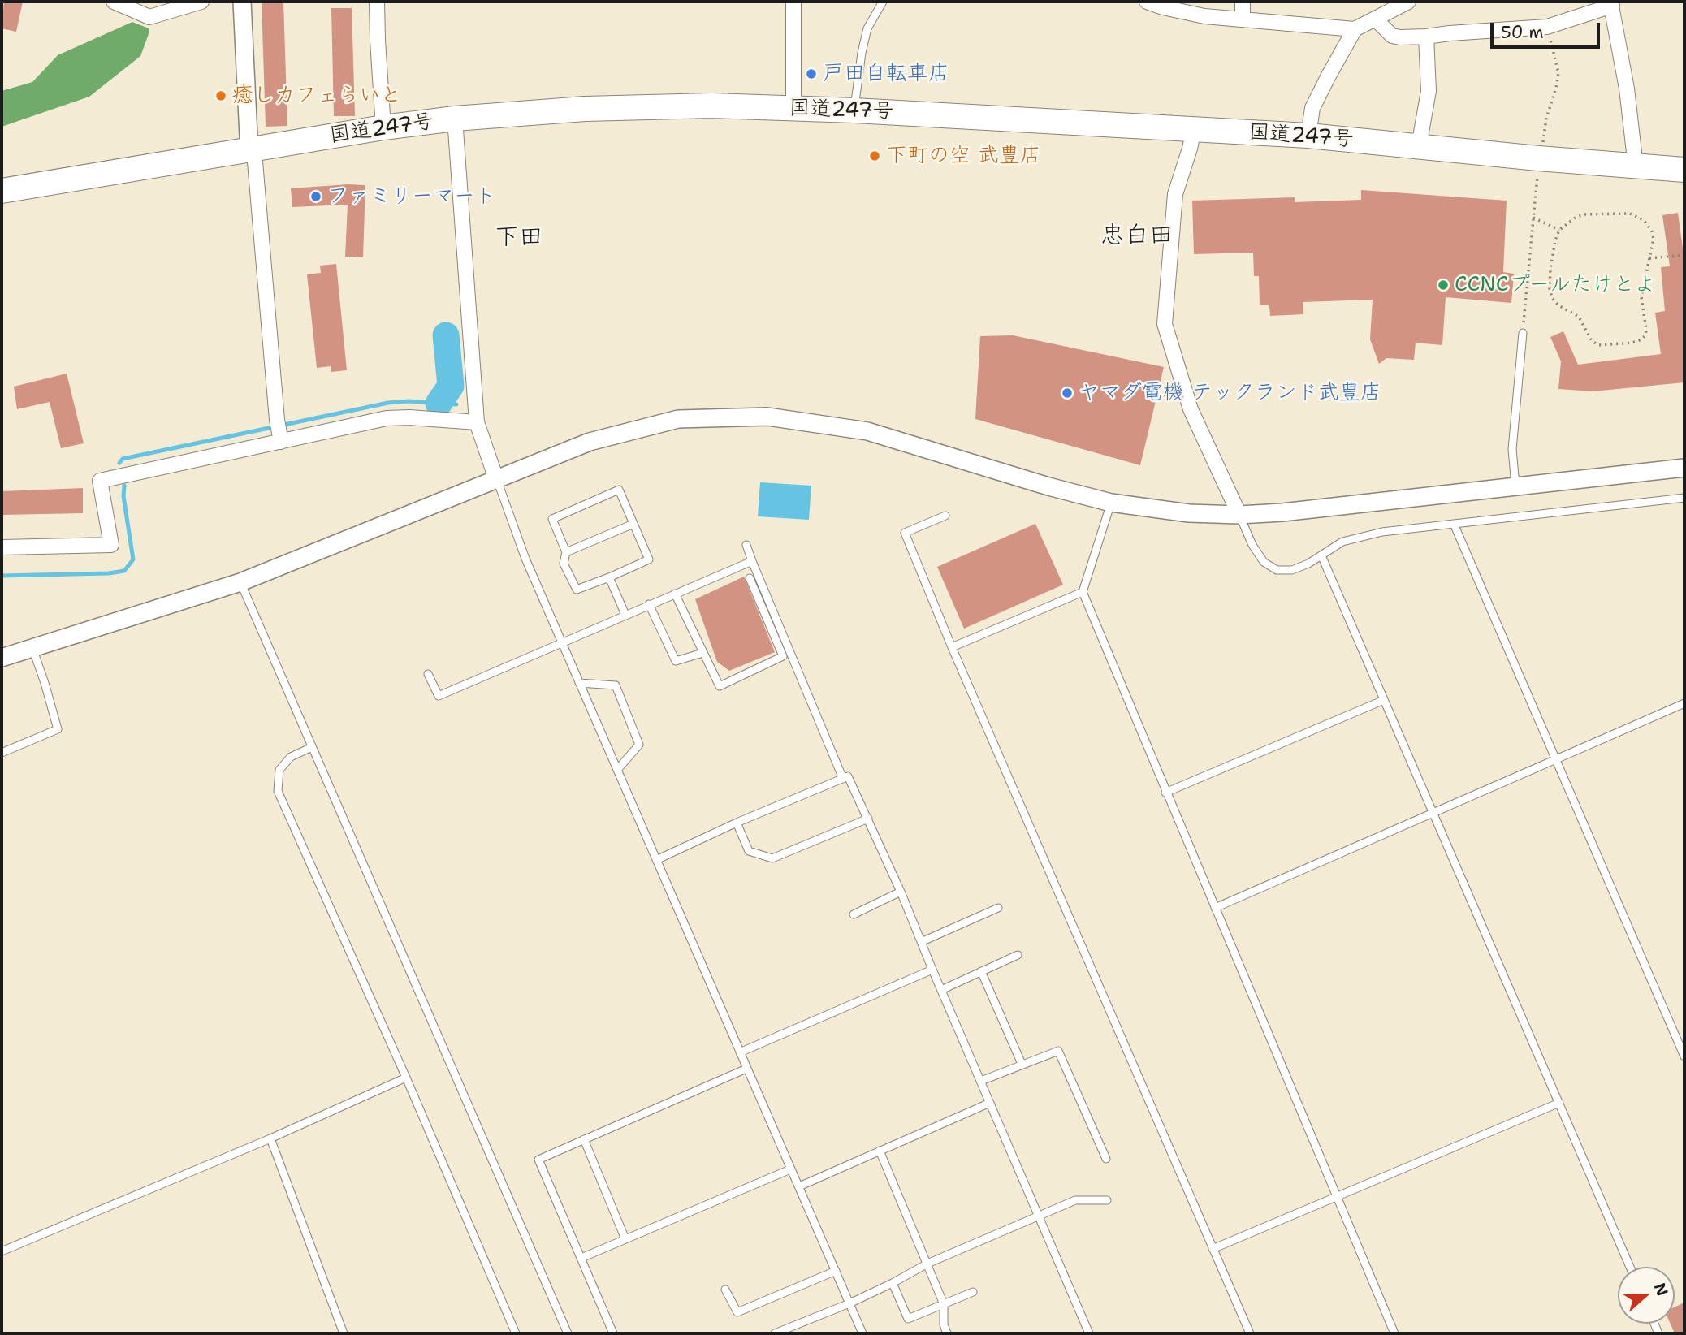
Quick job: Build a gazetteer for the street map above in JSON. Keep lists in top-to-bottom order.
{
  "streets": {
    "highway": ["国道247号"]
  },
  "districts": ["忠白田", "下田"],
  "places": [
    "戸田自転車店",
    "癒しカフェらいと",
    "下町の空 武豊店",
    "ファミリーマート",
    "CCNCプールたけとよ",
    "ヤマダ電機 テックランド武豊店"
  ],
  "scale_bar": "50 m",
  "north": "right"
}
